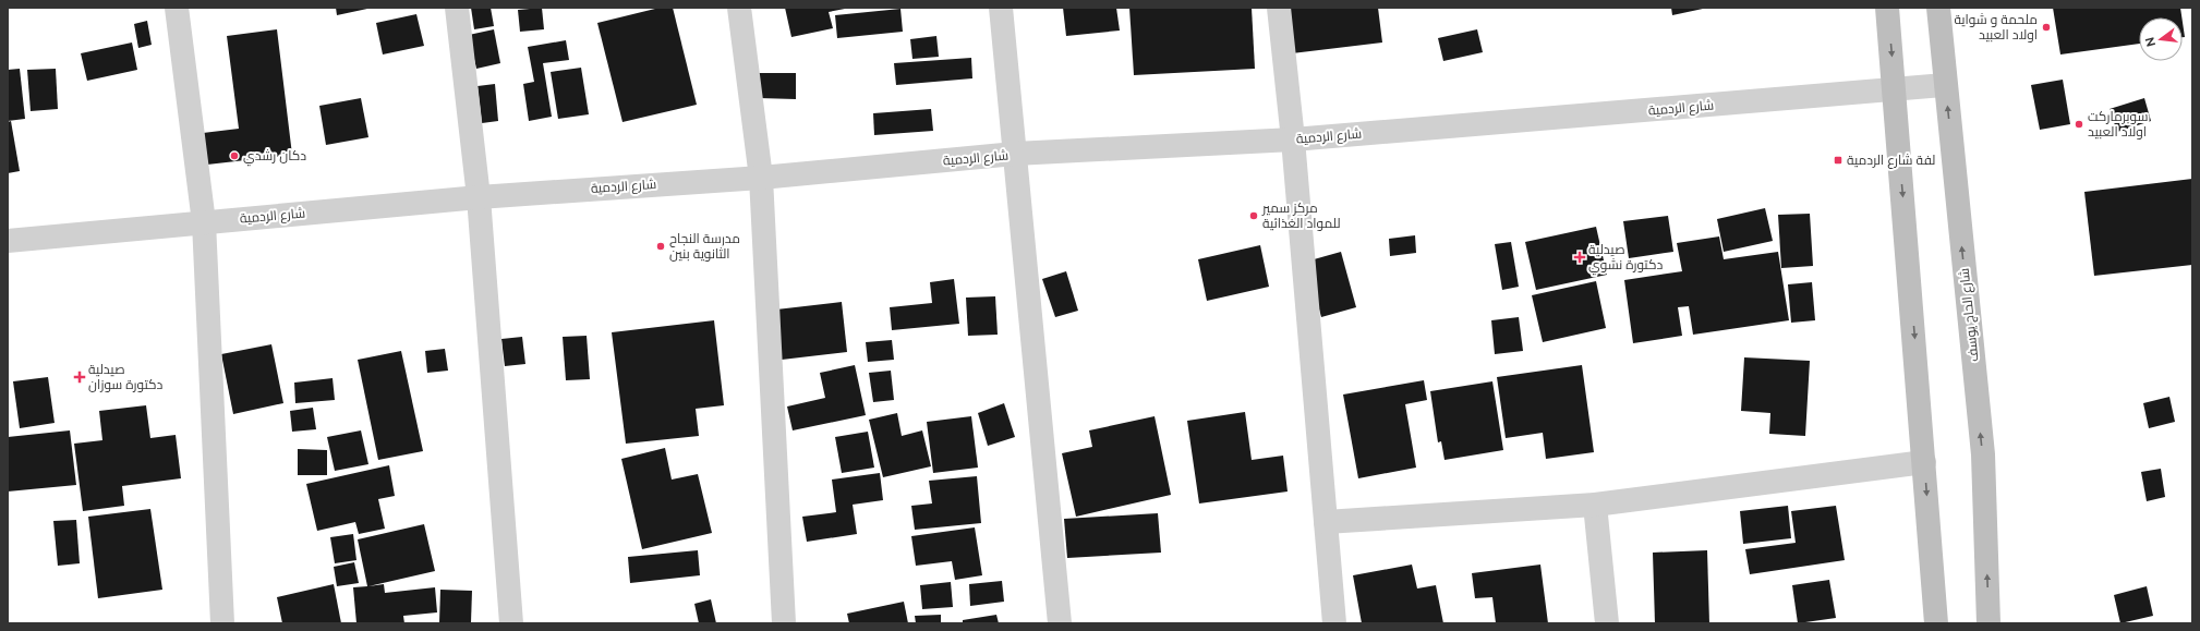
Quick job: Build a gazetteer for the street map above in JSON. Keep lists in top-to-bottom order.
{
  "streets": {
    "main road": ["شارع الحاج يوسف"],
    "street": ["شارع الردمية"]
  },
  "crossings": [
    ["شارع الردمية", "شارع الحاج يوسف"]
  ],
  "places": {
    "other": [
      "ملحمة و شواية اولاد العبيد",
      "سوبرماركت اولاد العبيد",
      "دكان رشدي",
      "مركز سمير للمواد الغذائية",
      "مدرسة النجاح الثانوية بنين"
    ],
    "transit": ["لفة شارع الردمية"],
    "health": ["صيدلية دكتورة نشوي", "صيدلية دكتورة سوزان"]
  },
  "north": "left"
}
